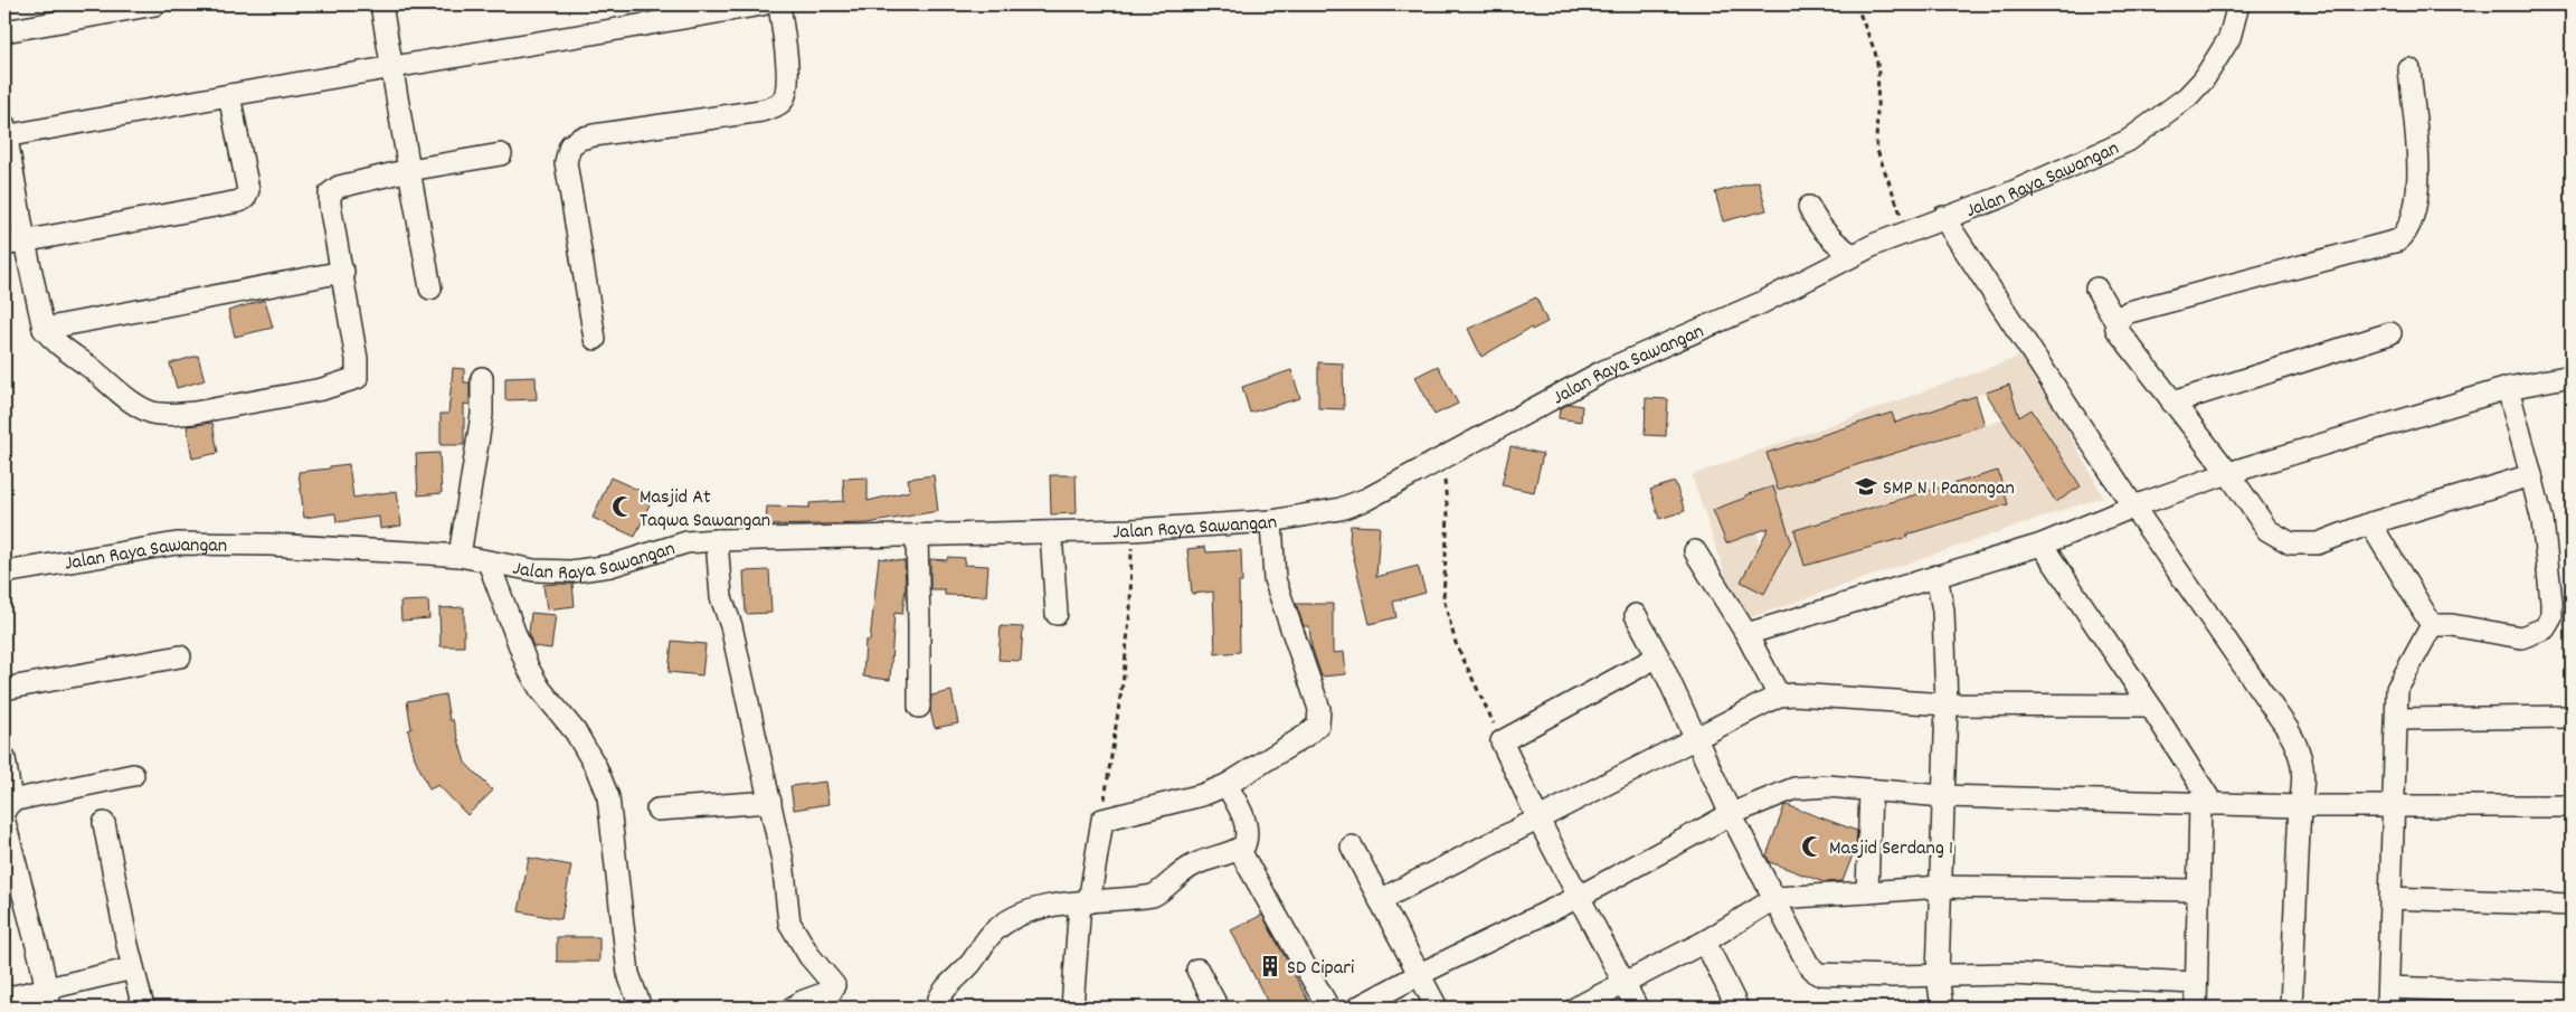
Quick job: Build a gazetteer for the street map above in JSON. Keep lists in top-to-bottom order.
{
  "streets": {
    "street": ["Jalan Raya Sawangan"]
  },
  "places": {
    "school or university": ["SMP N 1 Panongan"],
    "mosque": ["Masjid At Taqwa Sawangan", "Masjid Serdang 1"],
    "building": ["SD Cipari"]
  }
}
